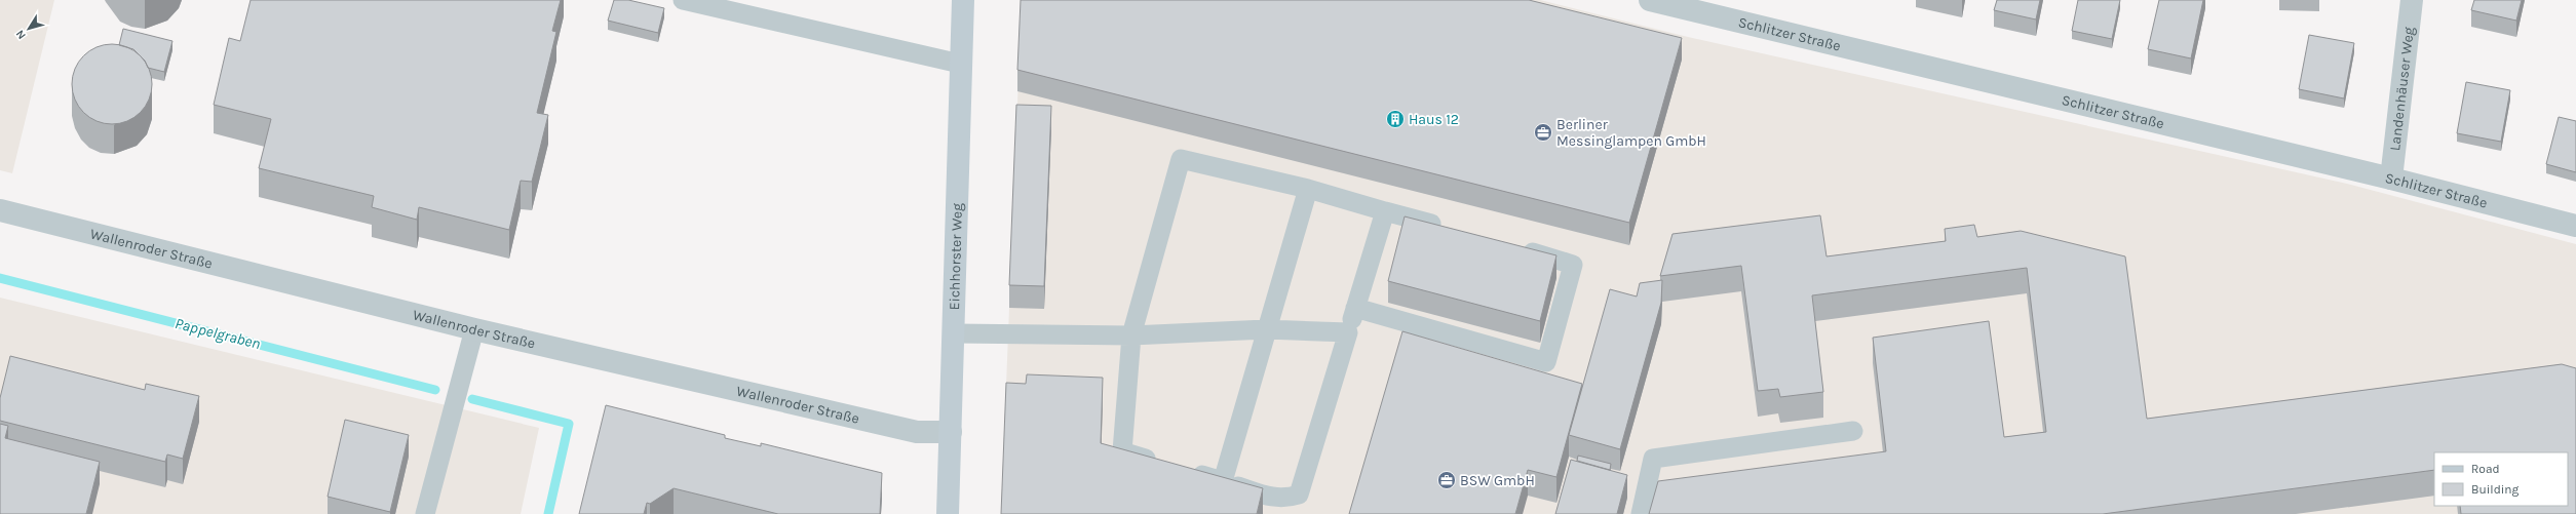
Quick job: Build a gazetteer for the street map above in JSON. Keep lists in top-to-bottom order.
{
  "streets": {
    "main road": ["Eichhorster Weg"],
    "street": ["Schlitzer Straße", "Landenhäuser Weg", "Wallenroder Straße"]
  },
  "crossings": [
    ["Schlitzer Straße", "Landenhäuser Weg"],
    ["Wallenroder Straße", "Eichhorster Weg"]
  ],
  "water": ["Pappelgraben"],
  "places": {
    "building": ["Haus 12"],
    "office": ["Berliner Messinglampen GmbH", "BSW GmbH"]
  },
  "legend": ["Road", "Building"],
  "north": "bottom left"
}
